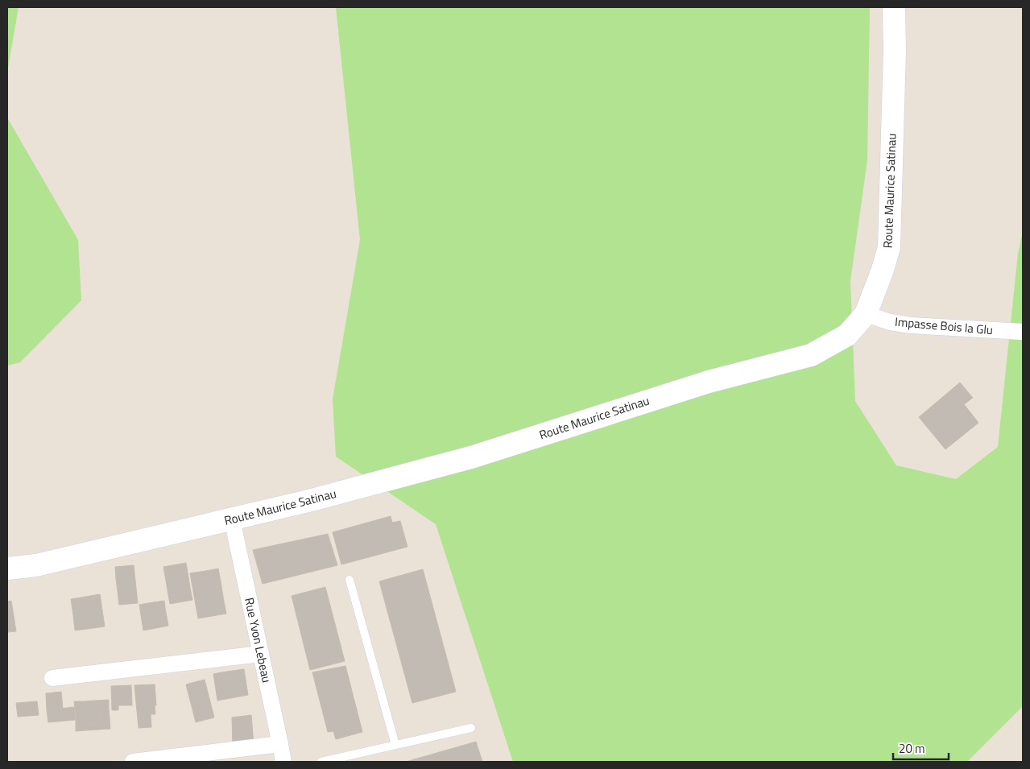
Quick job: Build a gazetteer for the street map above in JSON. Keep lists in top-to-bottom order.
{
  "streets": {
    "main road": ["Route Maurice Satinau"],
    "street": ["Impasse Bois la Glu", "Rue Yvon Lebeau"]
  },
  "crossings": [
    ["Route Maurice Satinau", "Impasse Bois la Glu"],
    ["Route Maurice Satinau", "Rue Yvon Lebeau"]
  ],
  "scale_bar": "20 m"
}
